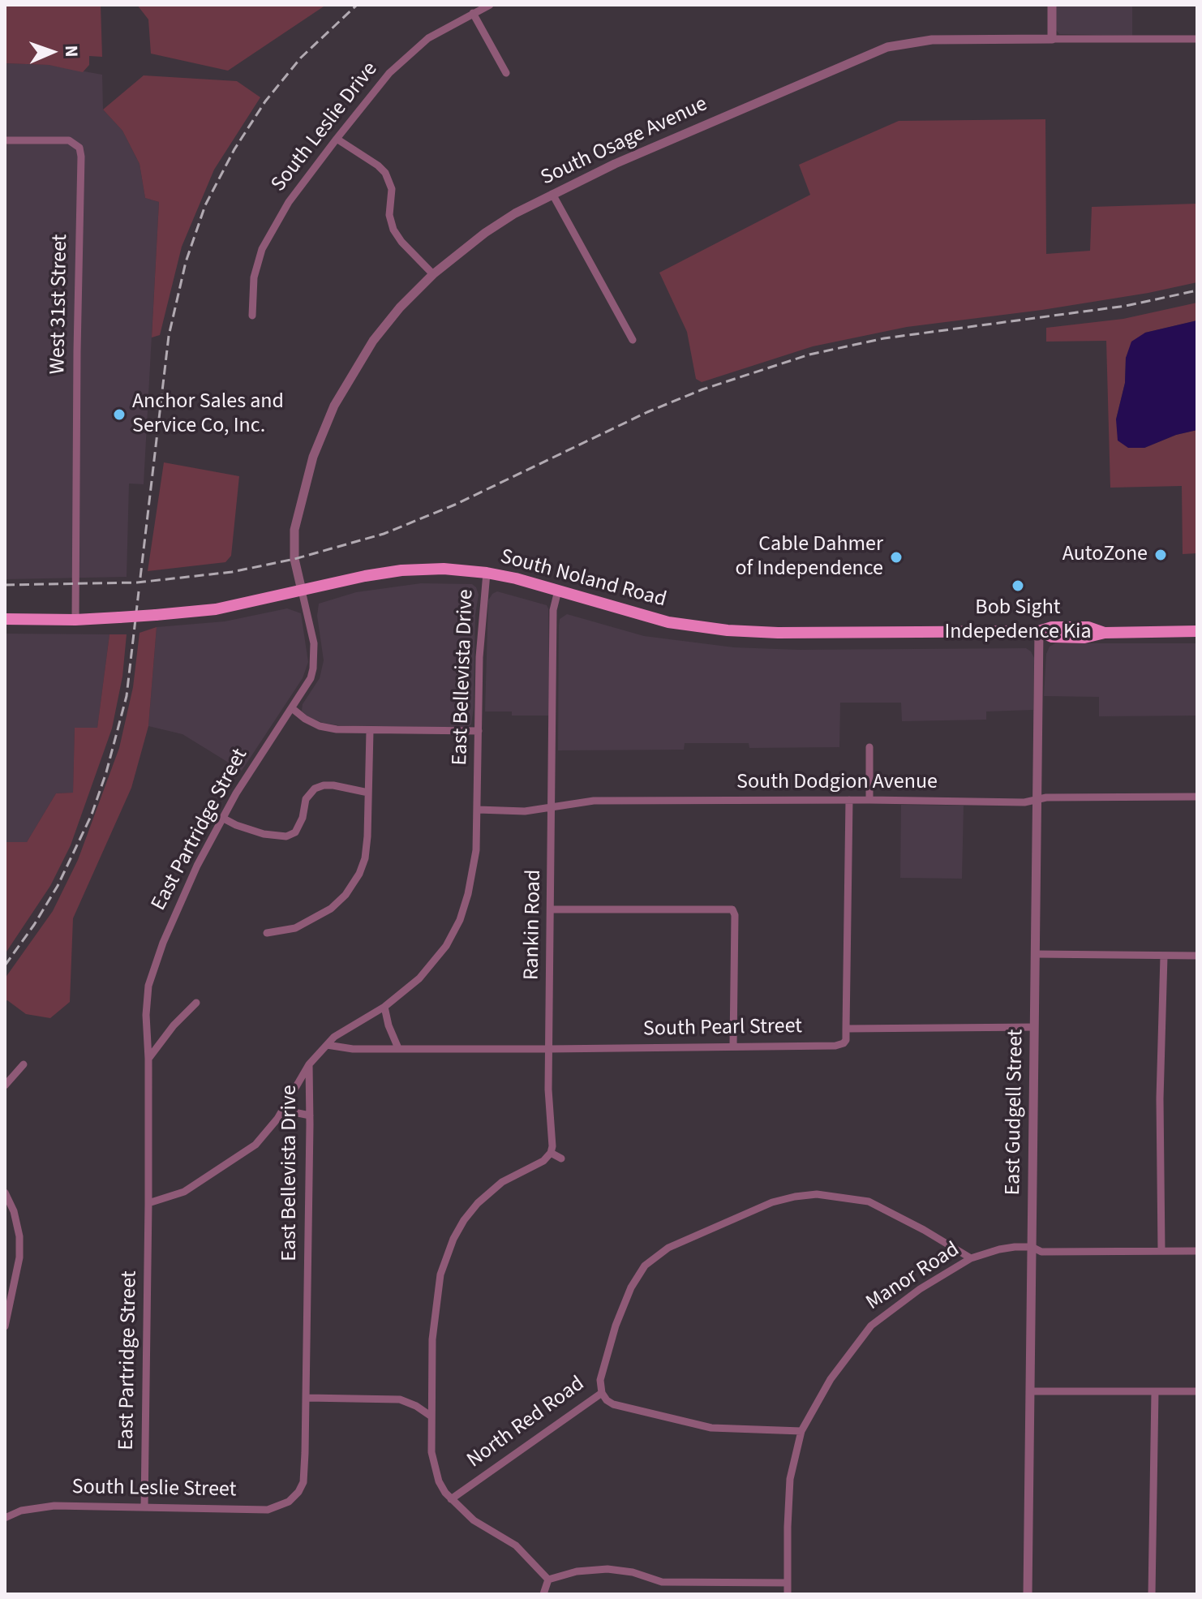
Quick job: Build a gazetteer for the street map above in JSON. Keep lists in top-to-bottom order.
{
  "streets": {
    "main road": ["South Noland Road"],
    "street": [
      "South Leslie Drive",
      "South Osage Avenue",
      "West 31st Street",
      "East Bellevista Drive",
      "South Dodgion Avenue",
      "East Partridge Street",
      "Rankin Road",
      "South Pearl Street",
      "East Gudgell Street",
      "Manor Road",
      "North Red Road",
      "South Leslie Street"
    ]
  },
  "crossings": [
    ["South Osage Avenue", "South Noland Road"],
    ["South Osage Avenue", "East Partridge Street"],
    ["West 31st Street", "South Noland Road"],
    ["South Noland Road", "East Bellevista Drive"],
    ["South Noland Road", "East Partridge Street"],
    ["South Noland Road", "Rankin Road"],
    ["South Noland Road", "East Gudgell Street"],
    ["East Bellevista Drive", "South Dodgion Avenue"],
    ["East Bellevista Drive", "South Pearl Street"],
    ["East Bellevista Drive", "South Leslie Street"],
    ["South Dodgion Avenue", "Rankin Road"],
    ["South Dodgion Avenue", "East Gudgell Street"],
    ["East Partridge Street", "South Leslie Street"],
    ["Rankin Road", "South Pearl Street"],
    ["East Gudgell Street", "Manor Road"],
    ["Manor Road", "North Red Road"]
  ],
  "places": [
    "Anchor Sales and Service Co, Inc.",
    "AutoZone",
    "Cable Dahmer of Independence",
    "Bob Sight Indepedence Kia"
  ],
  "north": "right"
}
